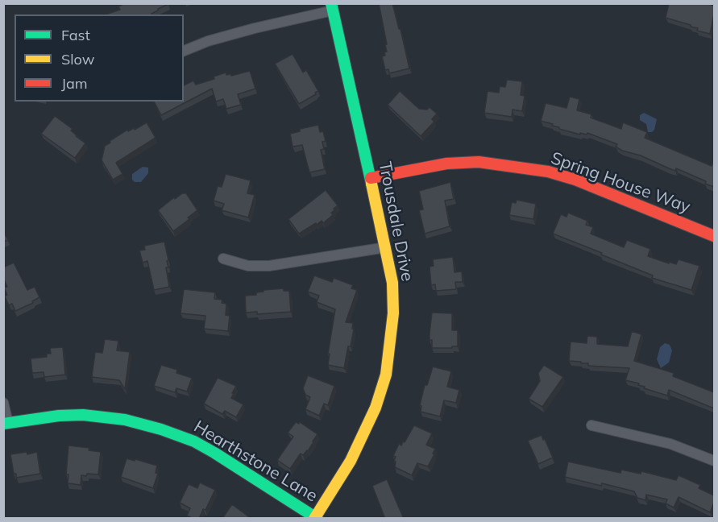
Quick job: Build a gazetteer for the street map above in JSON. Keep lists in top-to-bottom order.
{
  "streets": {
    "street": ["Spring House Way", "Trousdale Drive", "Hearthstone Lane"]
  },
  "crossings": [
    ["Spring House Way", "Trousdale Drive"],
    ["Trousdale Drive", "Hearthstone Lane"]
  ],
  "legend": ["Fast", "Slow", "Jam"]
}
